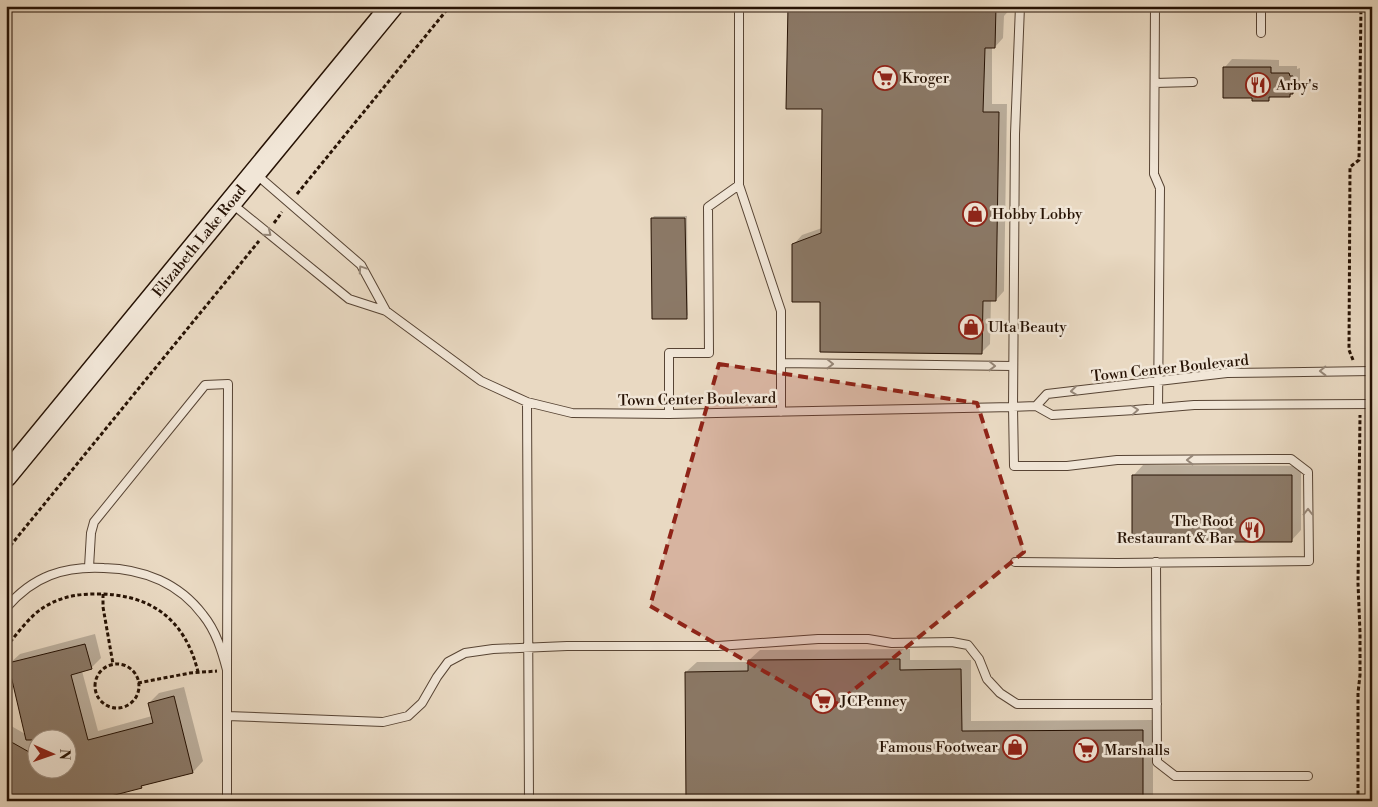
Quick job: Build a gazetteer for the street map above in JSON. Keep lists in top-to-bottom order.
{
  "streets": {
    "street": ["Elizabeth Lake Road"],
    "lane": ["Town Center Boulevard"]
  },
  "crossings": [
    ["Elizabeth Lake Road", "Town Center Boulevard"]
  ],
  "places": {
    "supermarket": ["Kroger", "JCPenney", "Marshalls"],
    "restaurant": ["Arby's", "The Root Restaurant & Bar"],
    "shop": ["Hobby Lobby", "Ulta Beauty", "Famous Footwear"]
  },
  "north": "right"
}
